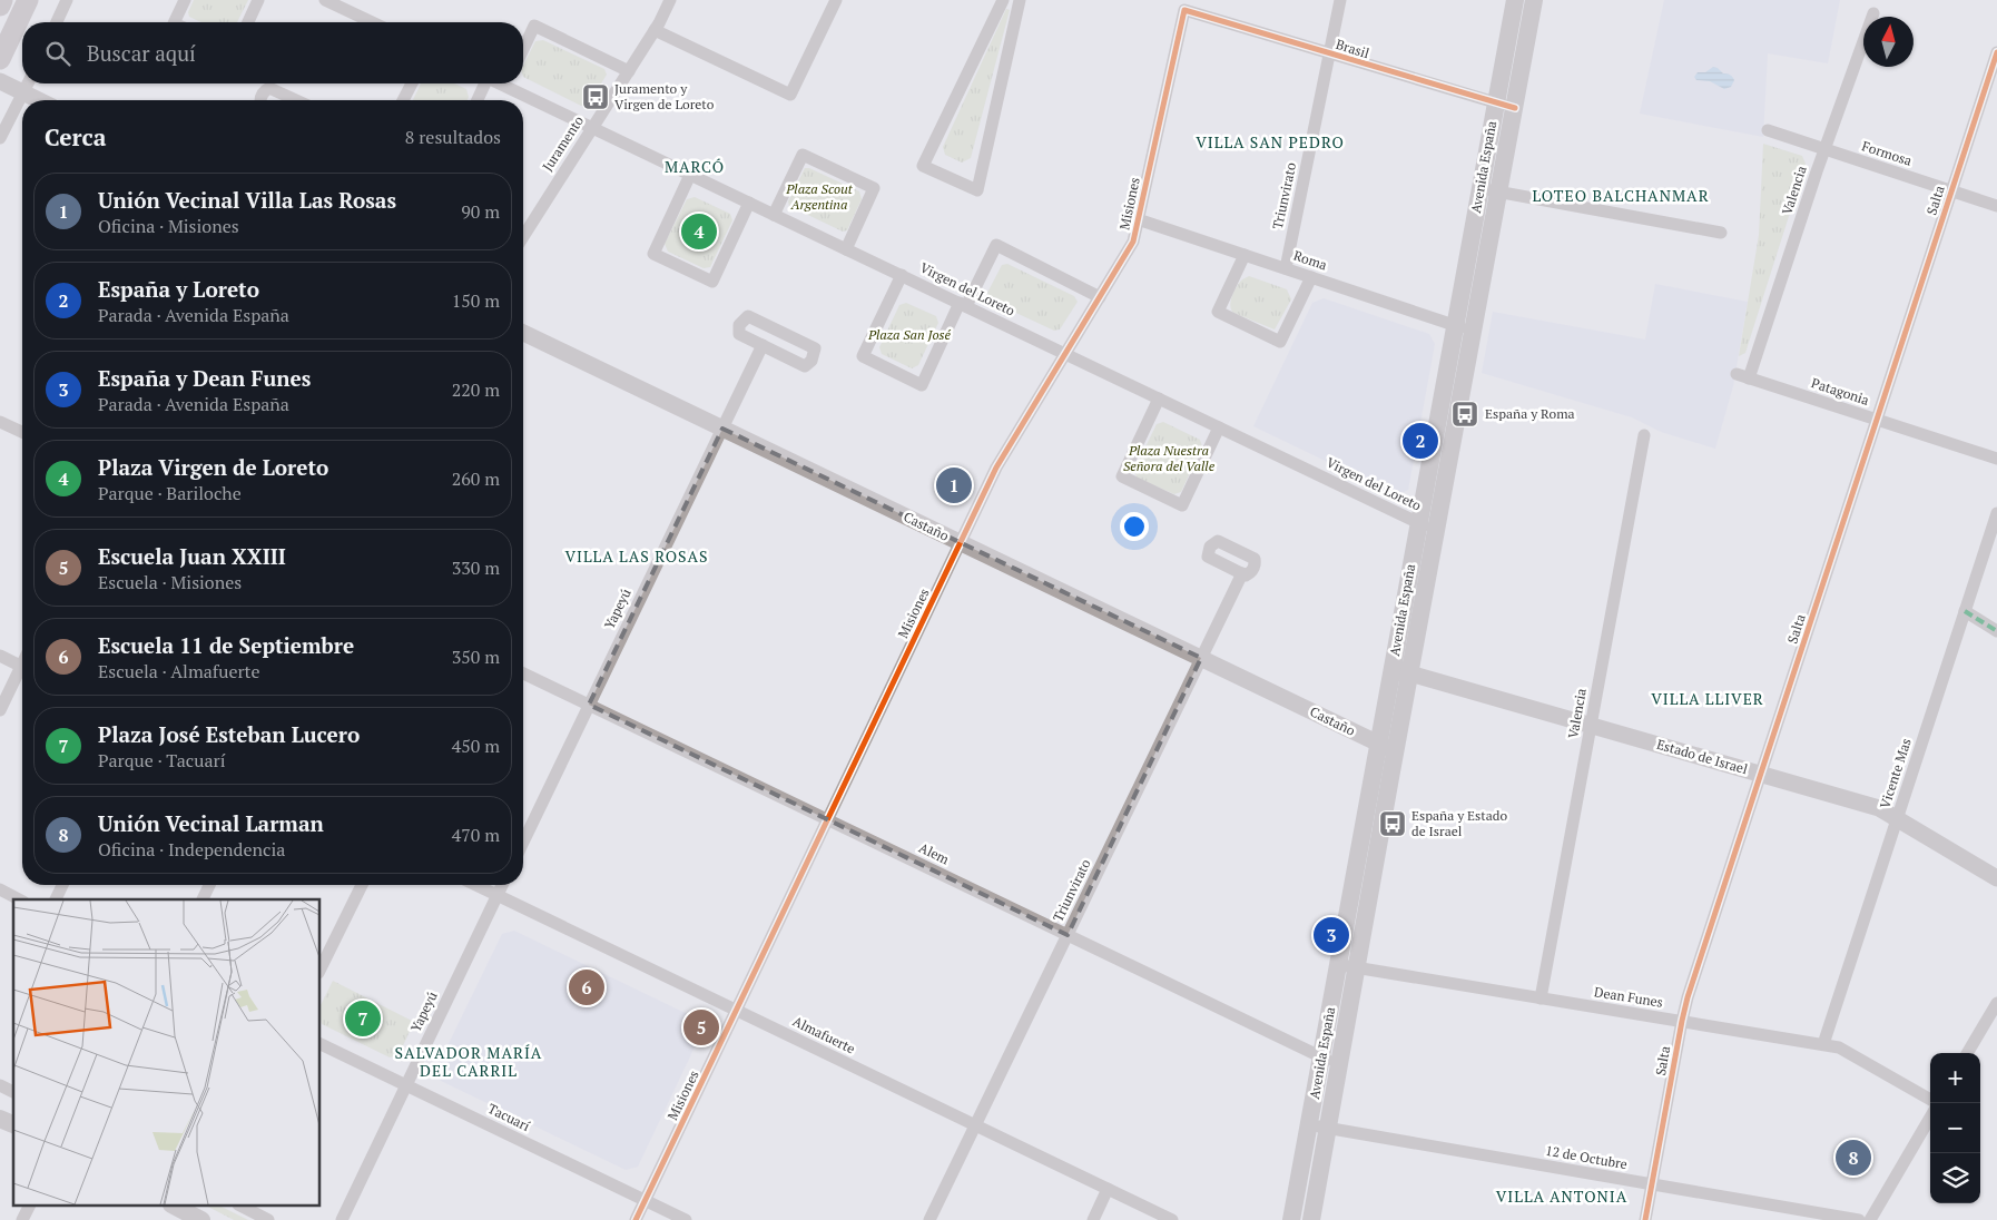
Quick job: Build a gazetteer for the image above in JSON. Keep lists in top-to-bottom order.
{
  "streets": {
    "main road": ["Avenida España"],
    "street": [
      "Brasil",
      "Juramento",
      "Formosa",
      "Valencia",
      "Triunvirato",
      "Salta",
      "Misiones",
      "Roma",
      "Virgen del Loreto",
      "Patagonia",
      "Castaño",
      "Yapeyú",
      "Estado de Israel",
      "Vicente Mas",
      "Alem",
      "Dean Funes",
      "Almafuerte",
      "Tacuarí",
      "12 de Octubre"
    ]
  },
  "crossings": [
    ["Brasil", "Avenida España"],
    ["Brasil", "Triunvirato"],
    ["Brasil", "Misiones"],
    ["Juramento", "Virgen del Loreto"],
    ["Formosa", "Valencia"],
    ["Formosa", "Salta"],
    ["Avenida España", "Roma"],
    ["Avenida España", "Virgen del Loreto"],
    ["Avenida España", "Castaño"],
    ["Avenida España", "Estado de Israel"],
    ["Avenida España", "Alem"],
    ["Avenida España", "Dean Funes"],
    ["Avenida España", "12 de Octubre"],
    ["Valencia", "Patagonia"],
    ["Valencia", "Estado de Israel"],
    ["Valencia", "Dean Funes"],
    ["Triunvirato", "Roma"],
    ["Triunvirato", "Castaño"],
    ["Triunvirato", "Alem"],
    ["Triunvirato", "Almafuerte"],
    ["Salta", "Patagonia"],
    ["Salta", "Estado de Israel"],
    ["Salta", "Dean Funes"],
    ["Salta", "12 de Octubre"],
    ["Misiones", "Roma"],
    ["Misiones", "Virgen del Loreto"],
    ["Misiones", "Castaño"],
    ["Misiones", "Alem"],
    ["Misiones", "Almafuerte"],
    ["Misiones", "Tacuarí"],
    ["Castaño", "Yapeyú"],
    ["Yapeyú", "Alem"],
    ["Yapeyú", "Almafuerte"],
    ["Yapeyú", "Tacuarí"],
    ["Estado de Israel", "Vicente Mas"],
    ["Vicente Mas", "Dean Funes"]
  ],
  "districts": [
    "VILLA SAN PEDRO",
    "MARCÓ",
    "LOTEO BALCHANMAR",
    "VILLA LAS ROSAS",
    "VILLA LLIVER",
    "SALVADOR MARÍA DEL CARRIL",
    "VILLA ANTONIA"
  ],
  "parks": ["Plaza Scout Argentina", "Plaza San José", "Plaza Nuestra Señora del Valle"],
  "places": {
    "bus stop": ["Juramento y Virgen de Loreto", "España y Roma", "España y Estado de Israel"]
  },
  "north": "top",
  "page": {
    "search": "Buscar aquí",
    "heading": ["Cerca", "8 resultados"],
    "list": [
      {
        "mark": "1",
        "name": "Unión Vecinal Villa Las Rosas",
        "note": "Oficina · Misiones",
        "value": "90 m"
      },
      {
        "mark": "2",
        "name": "España y Loreto",
        "note": "Parada · Avenida España",
        "value": "150 m"
      },
      {
        "mark": "3",
        "name": "España y Dean Funes",
        "note": "Parada · Avenida España",
        "value": "220 m"
      },
      {
        "mark": "4",
        "name": "Plaza Virgen de Loreto",
        "note": "Parque · Bariloche",
        "value": "260 m"
      },
      {
        "mark": "5",
        "name": "Escuela Juan XXIII",
        "note": "Escuela · Misiones",
        "value": "330 m"
      },
      {
        "mark": "6",
        "name": "Escuela 11 de Septiembre",
        "note": "Escuela · Almafuerte",
        "value": "350 m"
      },
      {
        "mark": "7",
        "name": "Plaza José Esteban Lucero",
        "note": "Parque · Tacuarí",
        "value": "450 m"
      },
      {
        "mark": "8",
        "name": "Unión Vecinal Larman",
        "note": "Oficina · Independencia",
        "value": "470 m"
      }
    ],
    "pins": [
      "4",
      "2",
      "1",
      "3",
      "6",
      "7",
      "5",
      "8"
    ],
    "map_buttons": ["+", "−"]
  }
}
